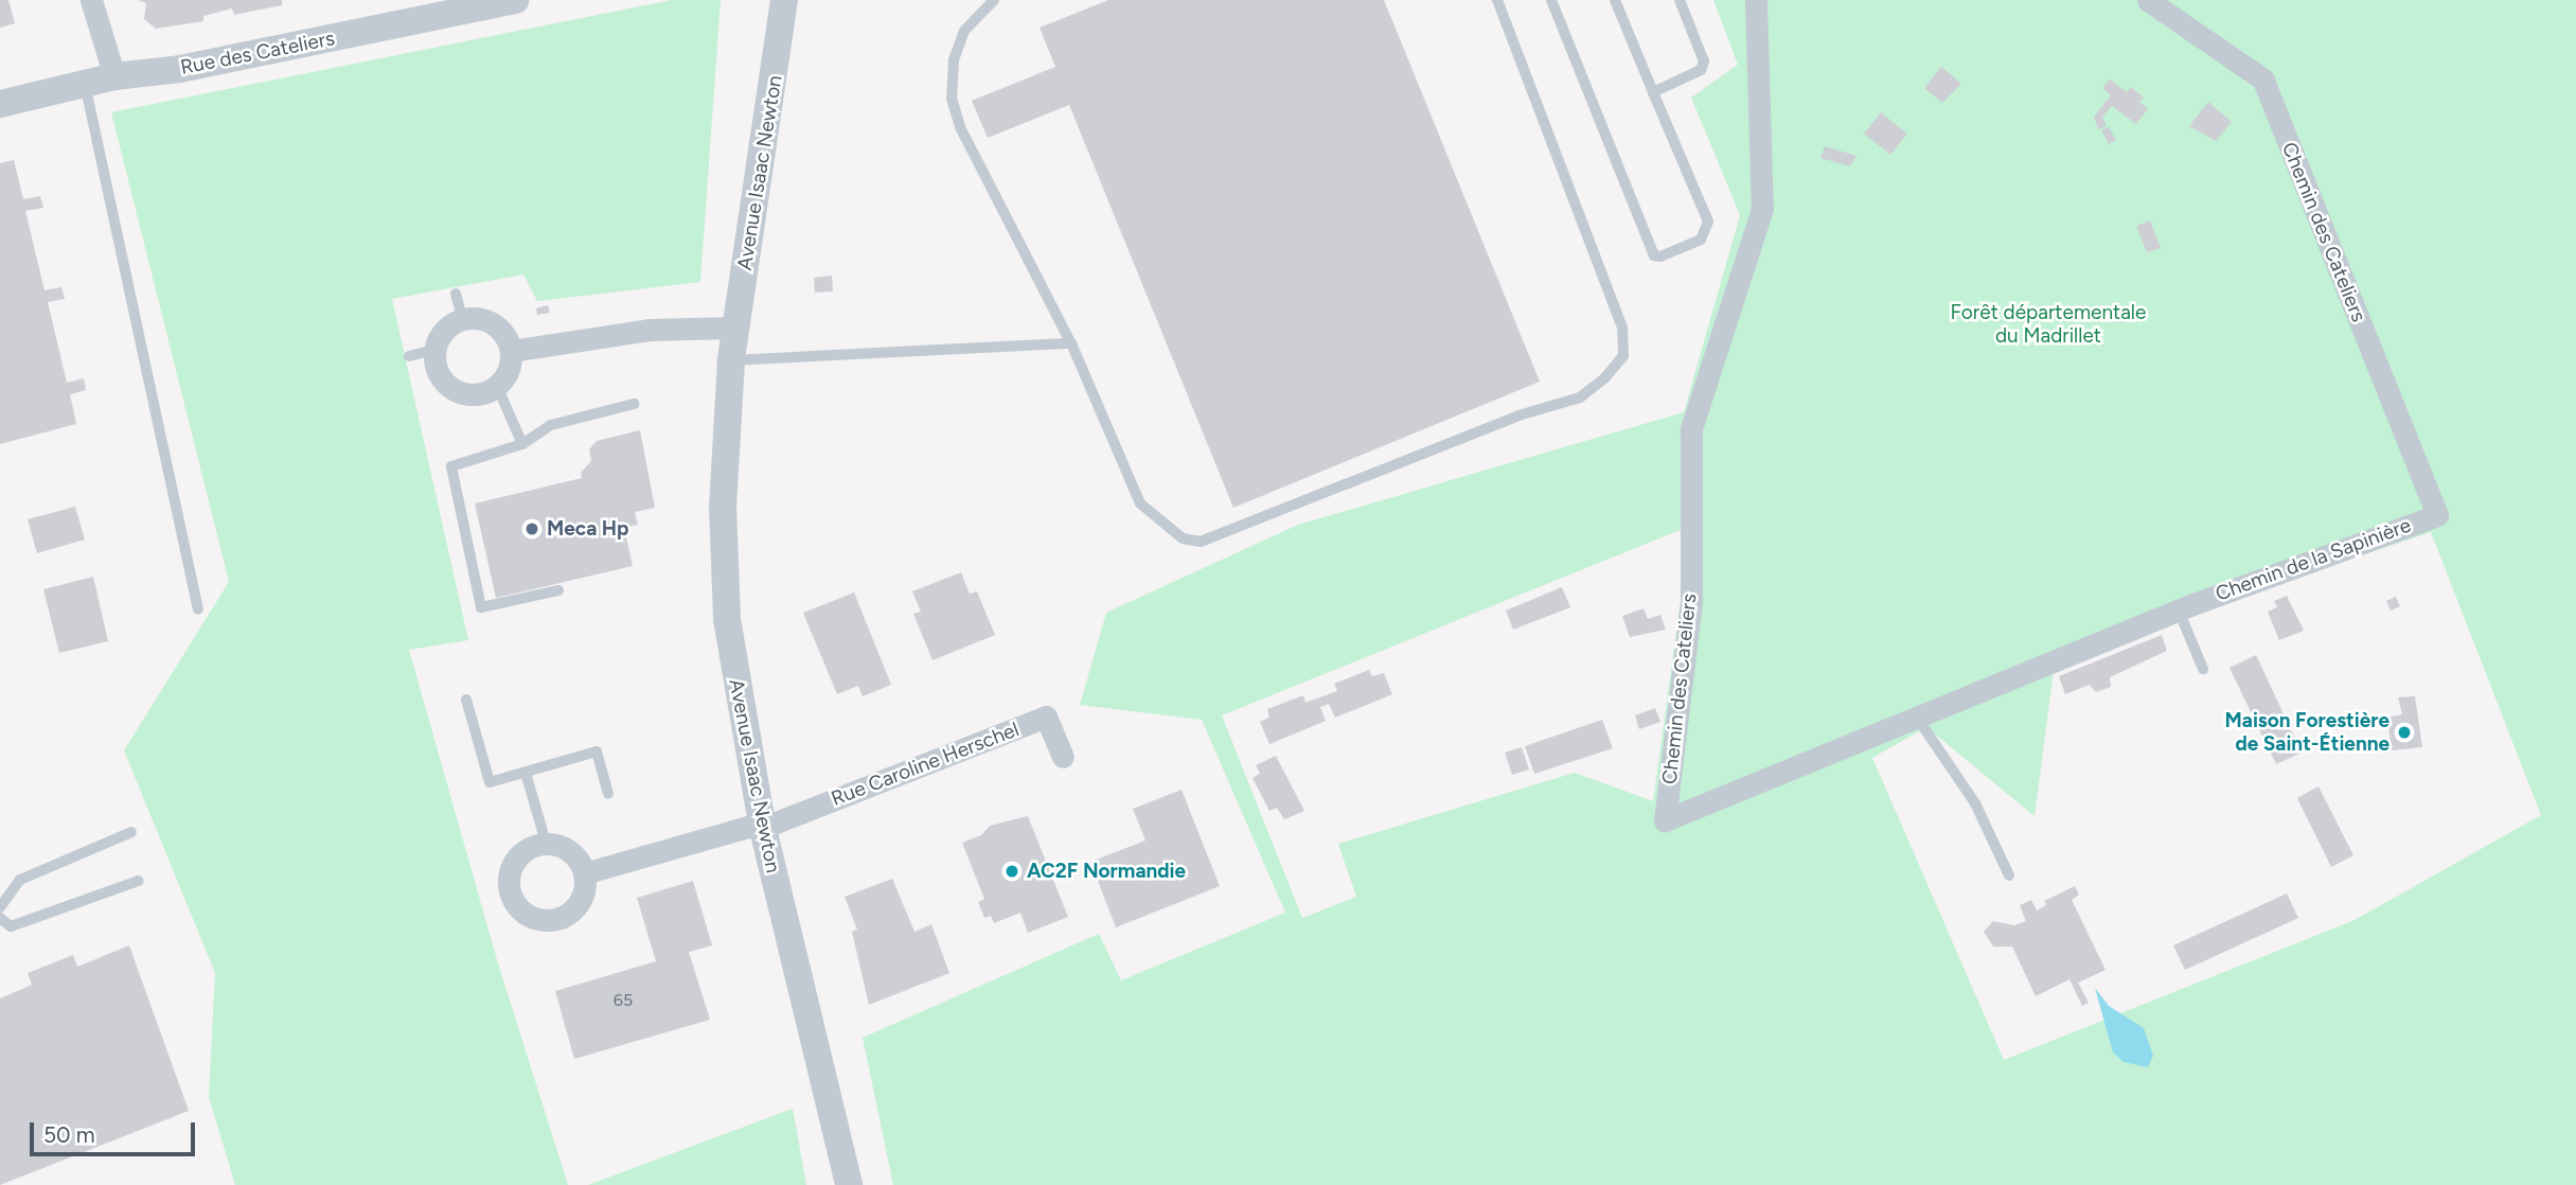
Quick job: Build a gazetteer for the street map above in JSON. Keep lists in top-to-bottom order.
{
  "streets": {
    "street": [
      "Rue des Cateliers",
      "Avenue Isaac Newton",
      "Chemin des Cateliers",
      "Chemin de la Sapinière",
      "Rue Caroline Herschel"
    ]
  },
  "crossings": [
    ["Avenue Isaac Newton", "Rue Caroline Herschel"],
    ["Chemin des Cateliers", "Chemin de la Sapinière"]
  ],
  "parks": ["Forêt départementale du Madrillet"],
  "places": ["Meca Hp", "Maison Forestière de Saint-Étienne", "AC2F Normandie"],
  "house_numbers": ["65"],
  "scale_bar": "50 m"
}
